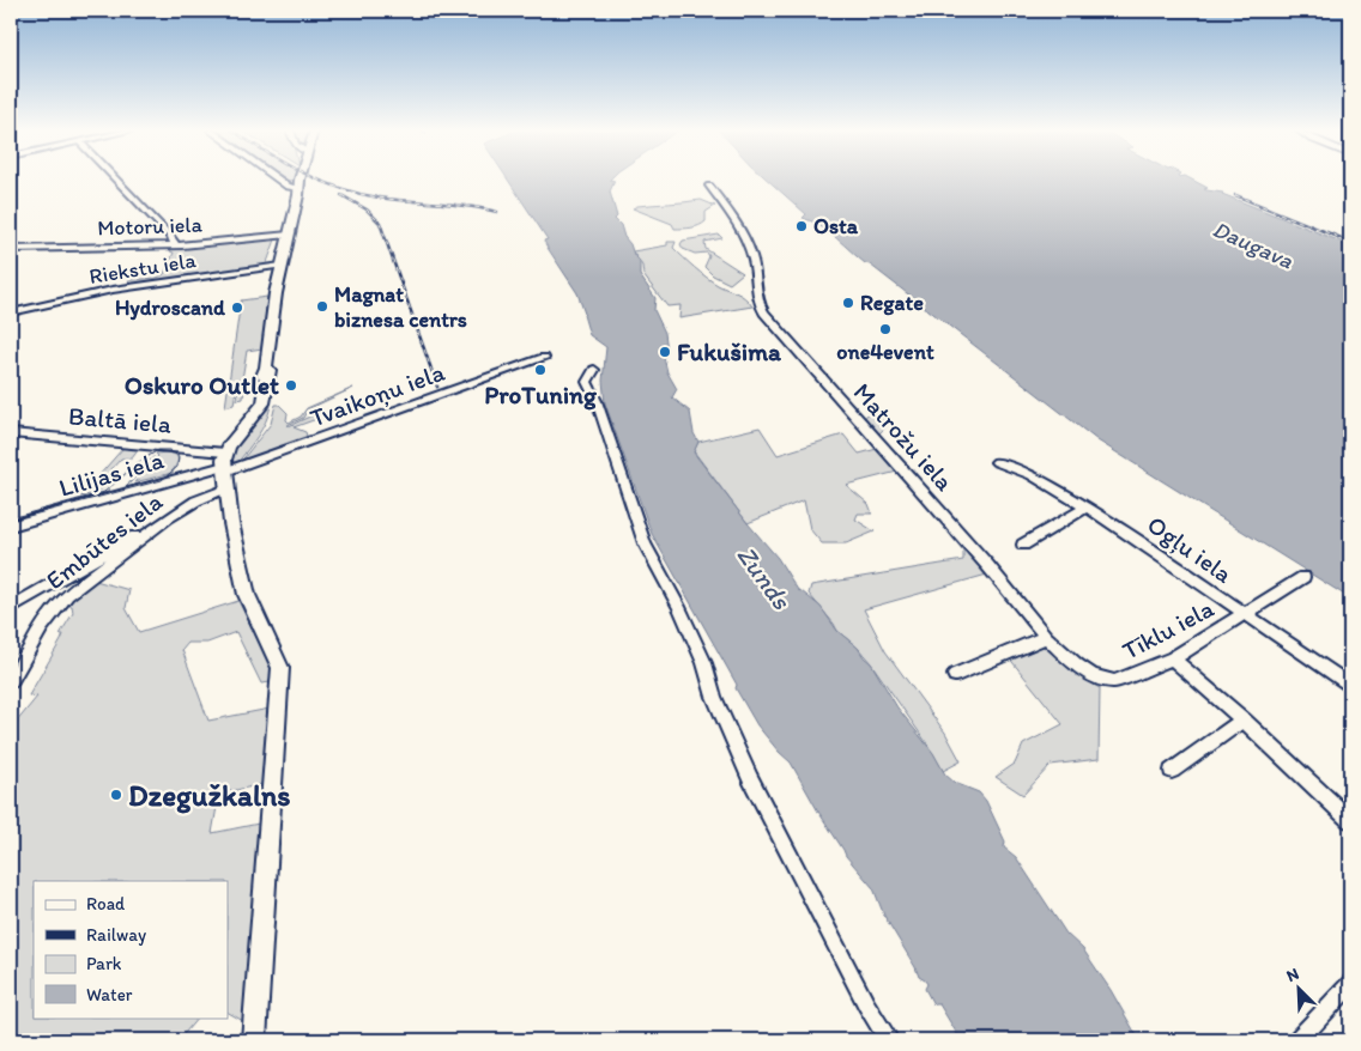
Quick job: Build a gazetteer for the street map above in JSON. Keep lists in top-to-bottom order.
{
  "streets": {
    "street": [
      "Motoru iela",
      "Riekstu iela",
      "Tvaikoņu iela",
      "Baltā iela",
      "Matrožu iela",
      "Lilijas iela",
      "Embūtes iela",
      "Ogļu iela",
      "Tīklu iela"
    ]
  },
  "crossings": [
    ["Tvaikoņu iela", "Baltā iela"],
    ["Tvaikoņu iela", "Lilijas iela"],
    ["Tvaikoņu iela", "Embūtes iela"],
    ["Baltā iela", "Lilijas iela"],
    ["Baltā iela", "Embūtes iela"],
    ["Matrožu iela", "Tīklu iela"],
    ["Lilijas iela", "Embūtes iela"],
    ["Ogļu iela", "Tīklu iela"]
  ],
  "water": ["Daugava", "Zunds"],
  "places": [
    "Osta",
    "Regate",
    "Magnat biznesa centrs",
    "Hydroscand",
    "one4event",
    "Fukušima",
    "ProTuning",
    "Oskuro Outlet",
    "Dzegužkalns"
  ],
  "legend": [
    "Road",
    "Railway",
    "Park",
    "Water"
  ],
  "north": "top left"
}
